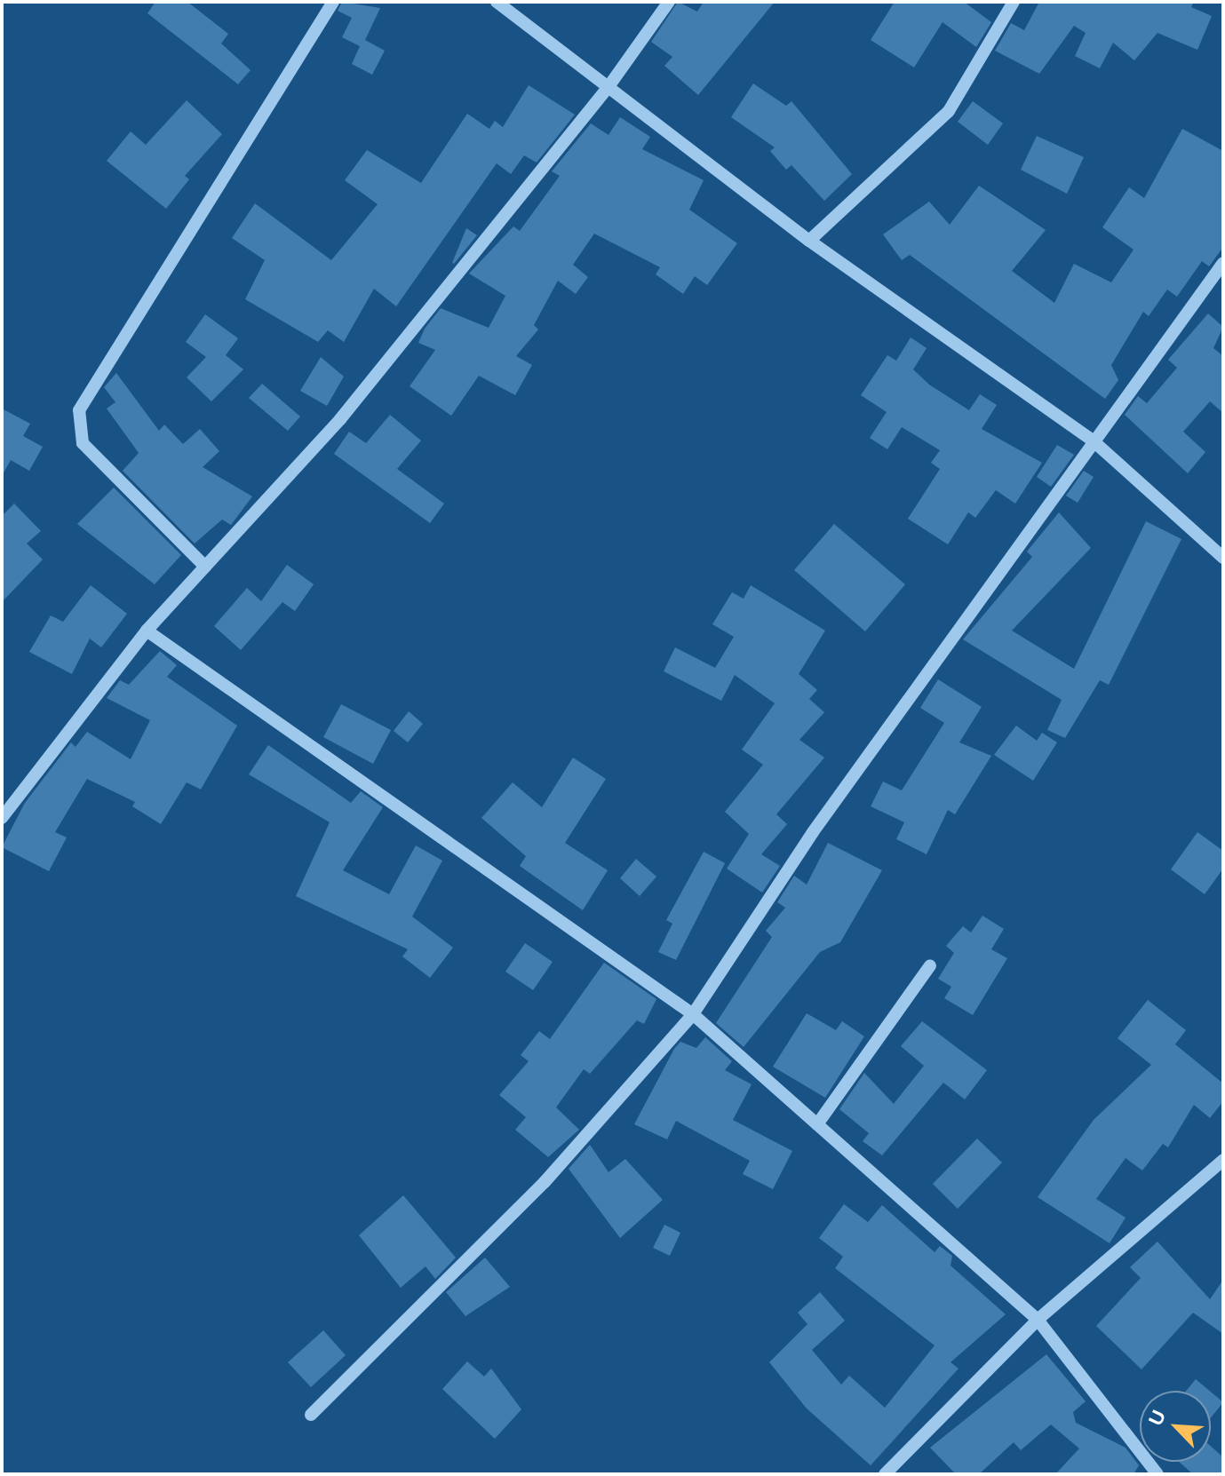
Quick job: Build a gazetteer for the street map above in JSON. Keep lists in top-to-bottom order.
{
  "north": "top left"
}
